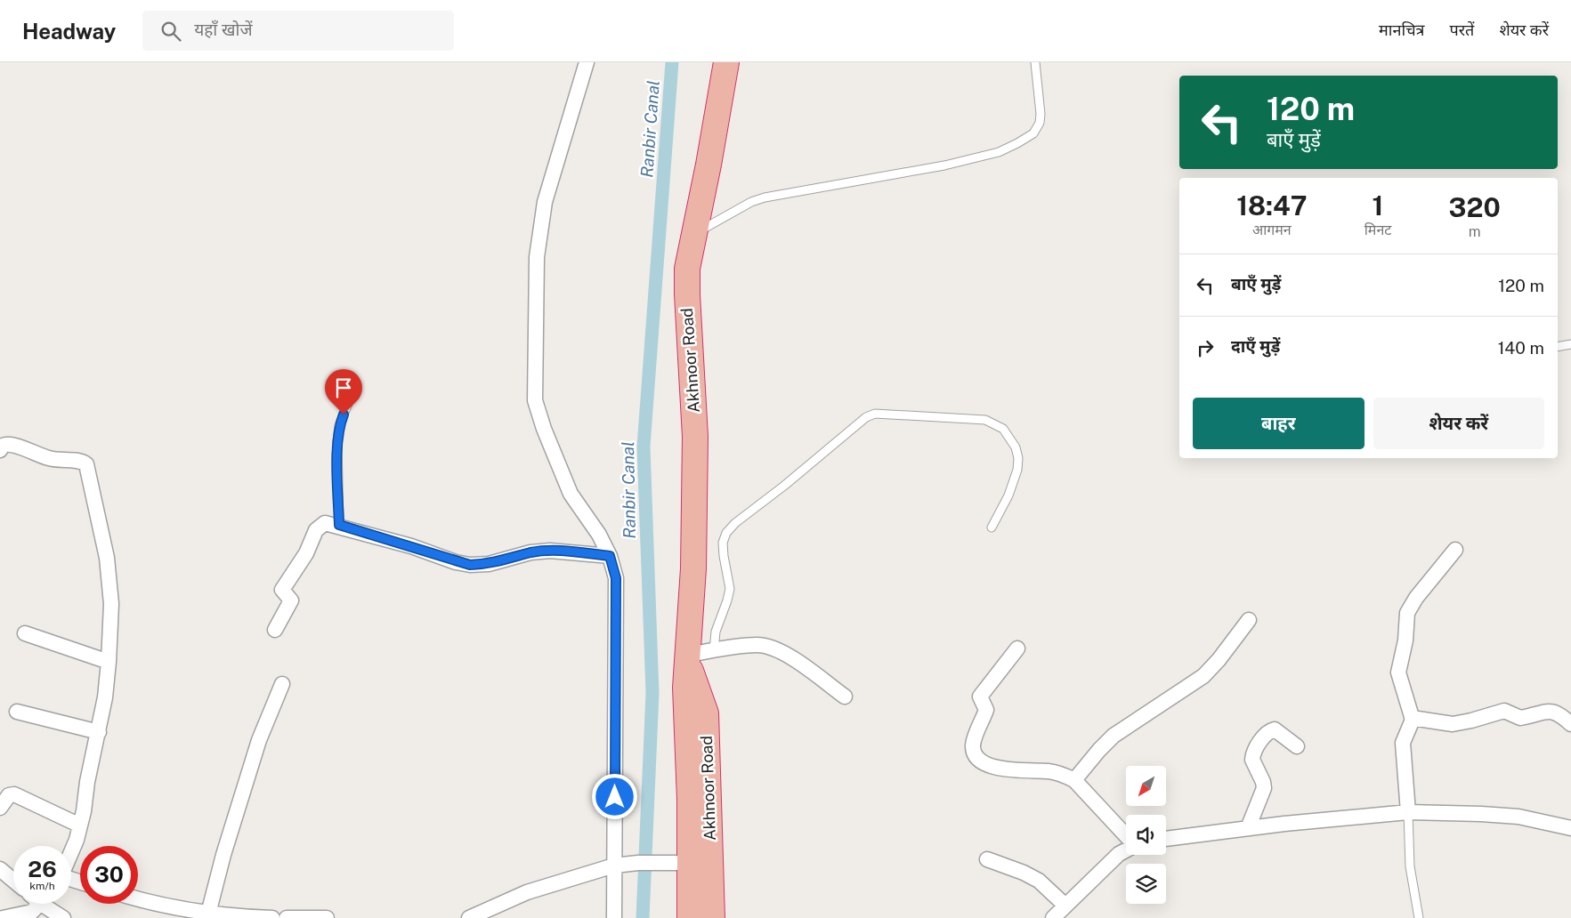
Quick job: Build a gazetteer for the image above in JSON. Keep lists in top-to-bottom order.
{
  "streets": {
    "highway": ["Akhnoor Road"]
  },
  "water": ["Ranbir Canal"],
  "north": "bottom left",
  "page": {
    "header": "Headway",
    "search": "यहाँ खोजें",
    "nav": ["मानचित्र", "परतें", "शेयर करें"],
    "turn": ["120 m", "बाएँ मुड़ें"],
    "eta": [
      "18:47",
      "आगमन",
      "1",
      "मिनट",
      "320",
      "m"
    ],
    "list": [
      {
        "name": "बाएँ मुड़ें",
        "value": "120 m"
      },
      {
        "name": "दाएँ मुड़ें",
        "value": "140 m"
      }
    ],
    "buttons": ["बाहर", "शेयर करें"],
    "speed": "26 km/h",
    "limit": "30"
  }
}
